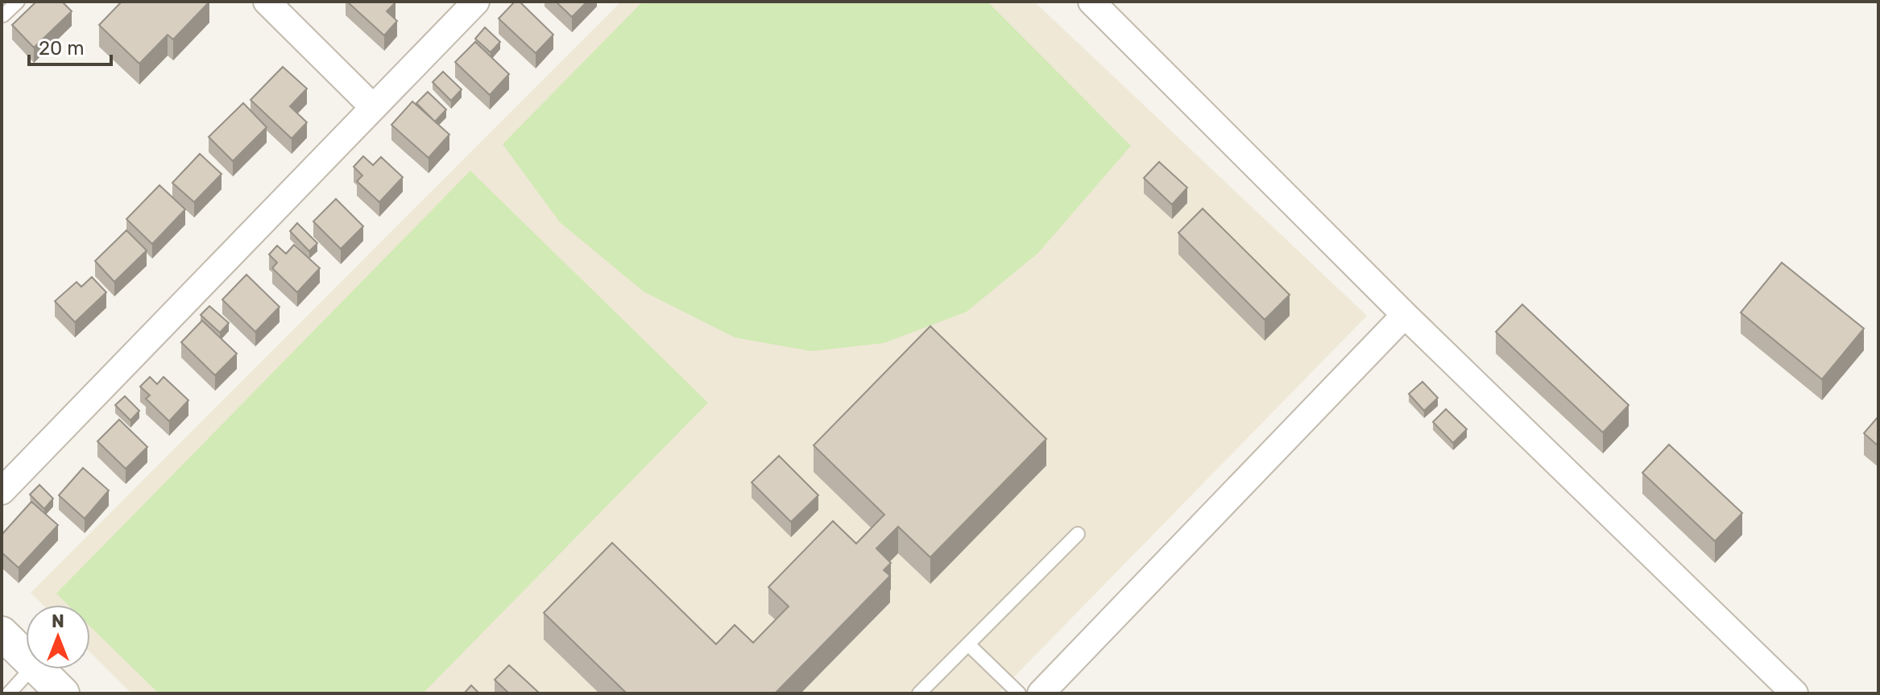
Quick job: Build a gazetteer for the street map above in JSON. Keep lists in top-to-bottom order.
{
  "scale_bar": "20 m",
  "north": "top"
}
